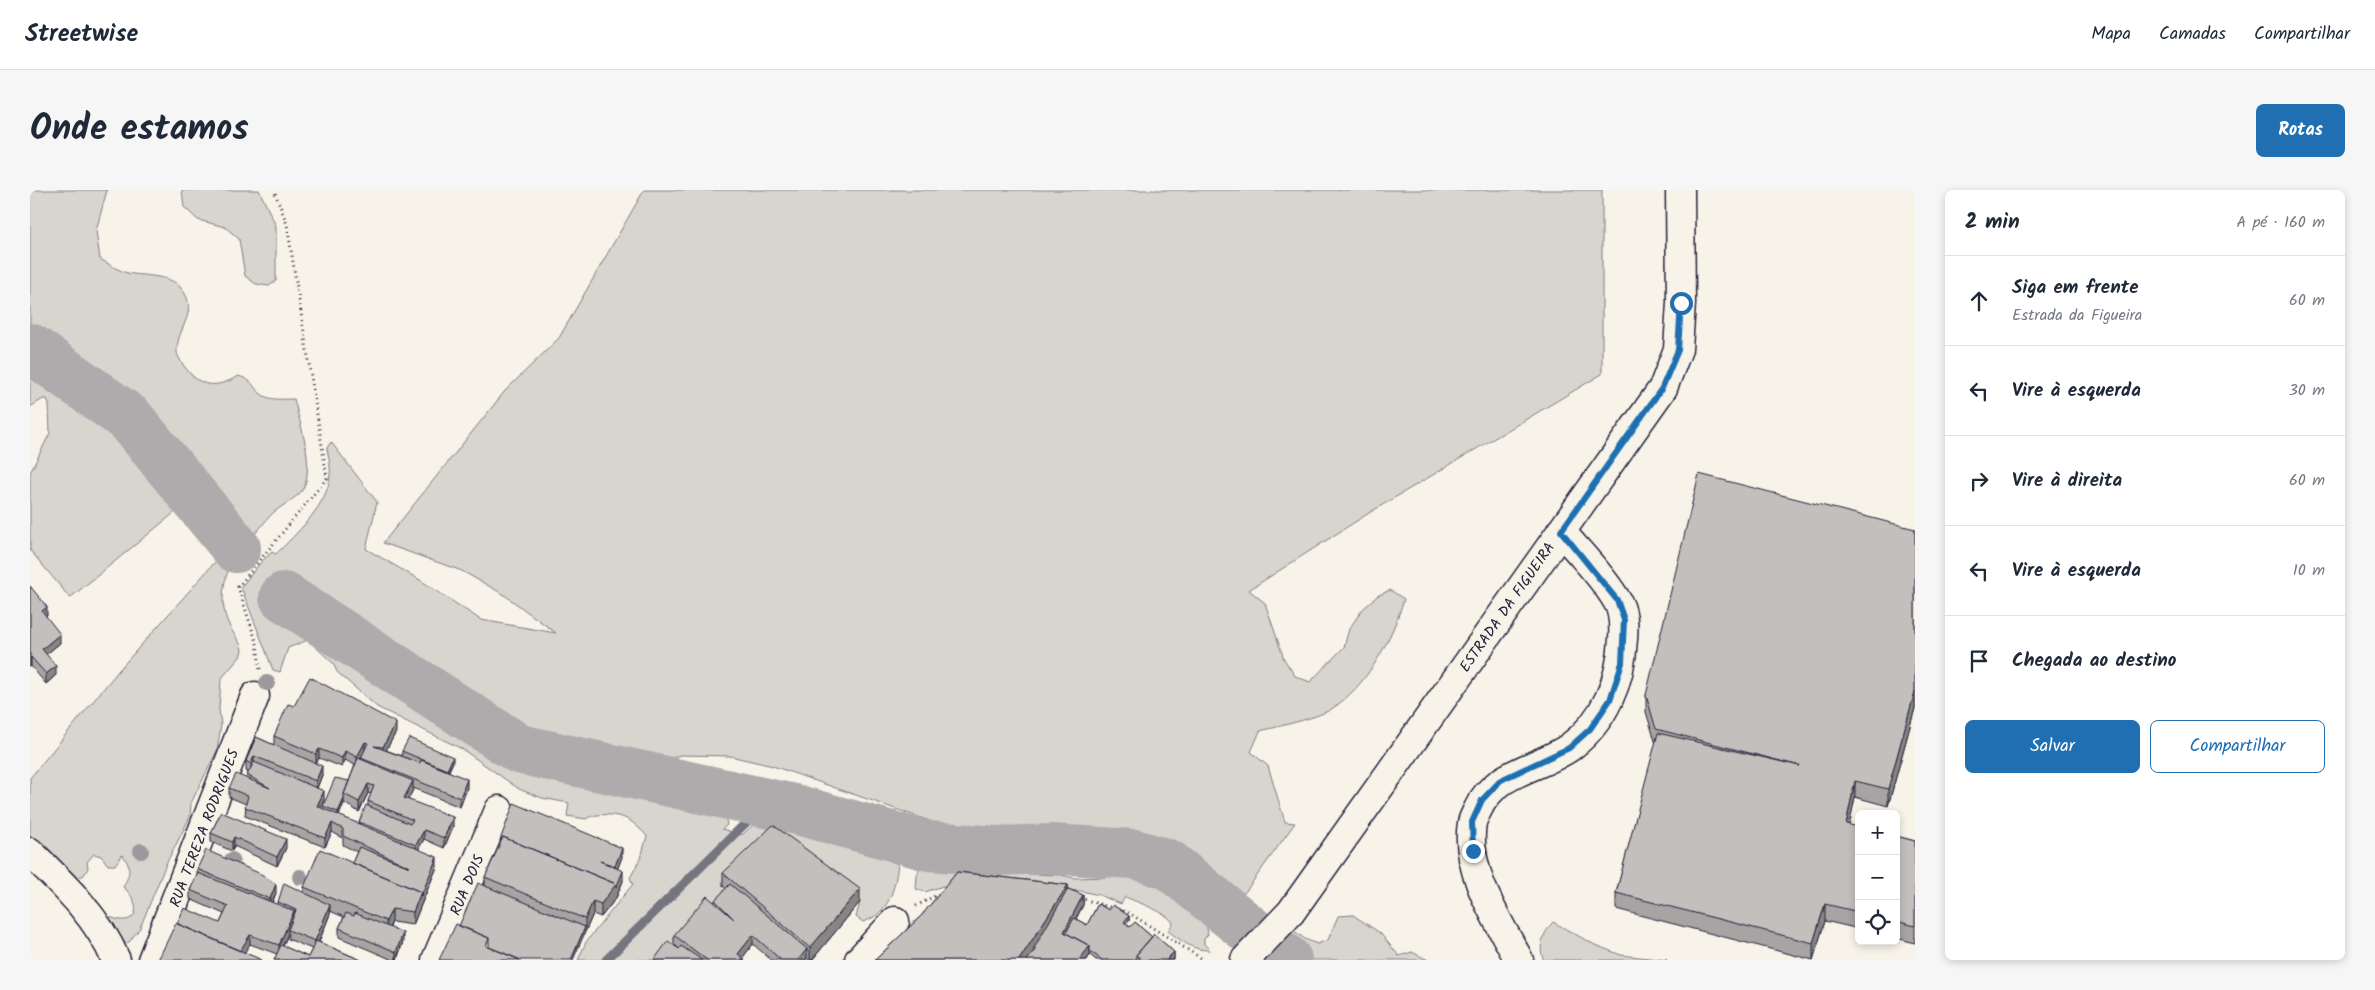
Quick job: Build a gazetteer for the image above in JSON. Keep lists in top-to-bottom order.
{
  "streets": {
    "street": ["ESTRADA DA FIGUEIRA", "RUA TEREZA RODRIGUES", "RUA DOIS"]
  },
  "page": {
    "header": "Streetwise",
    "nav": ["Mapa", "Camadas", "Compartilhar"],
    "title": "Onde estamos",
    "buttons": [
      "Rotas",
      ["Salvar", "Compartilhar"]
    ],
    "heading": ["2 min", "A pé · 160 m"],
    "list": [
      ["Siga em frente", "Estrada da Figueira", "60 m"],
      ["Vire à esquerda", "30 m"],
      ["Vire à direita", "60 m"],
      ["Vire à esquerda", "10 m"],
      "Chegada ao destino"
    ],
    "map_buttons": ["+", "−"]
  }
}
